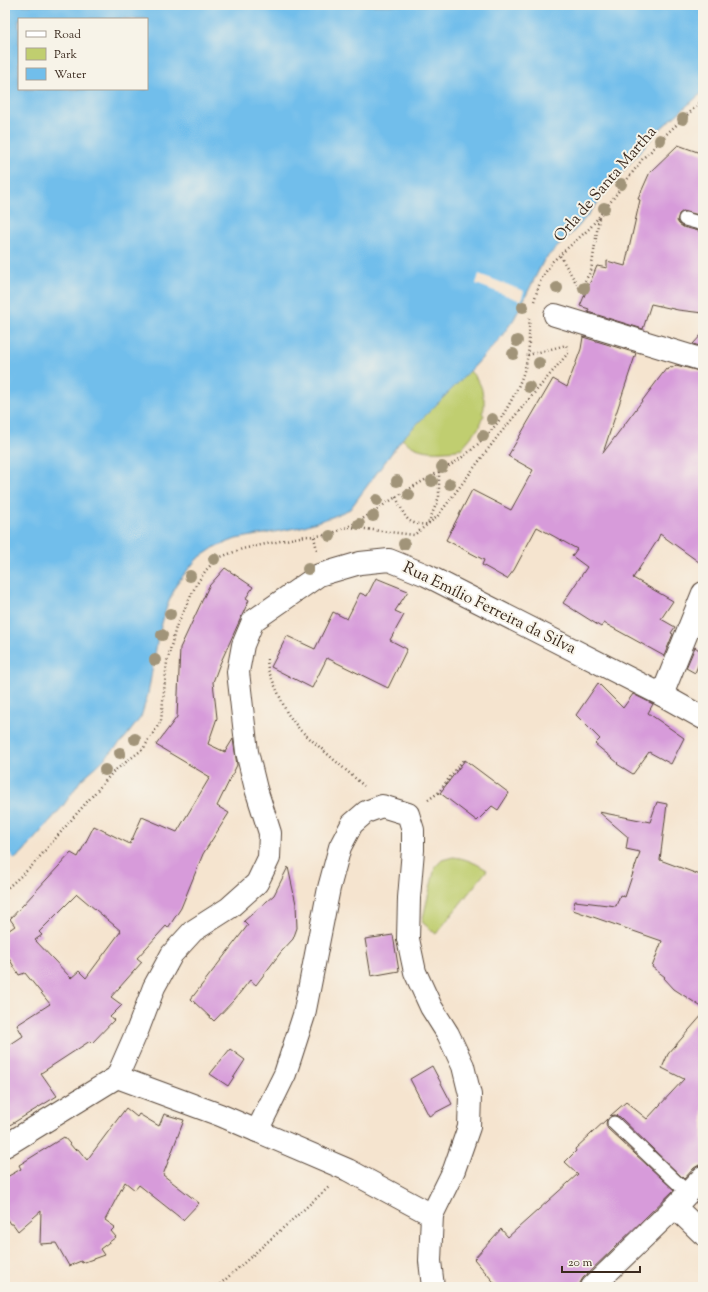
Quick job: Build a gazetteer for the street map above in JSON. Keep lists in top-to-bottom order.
{
  "streets": {
    "street": ["Rua Emílio Ferreira da Silva"],
    "path": ["Orla de Santa Martha"]
  },
  "legend": ["Road", "Park", "Water"],
  "scale_bar": "20 m"
}
